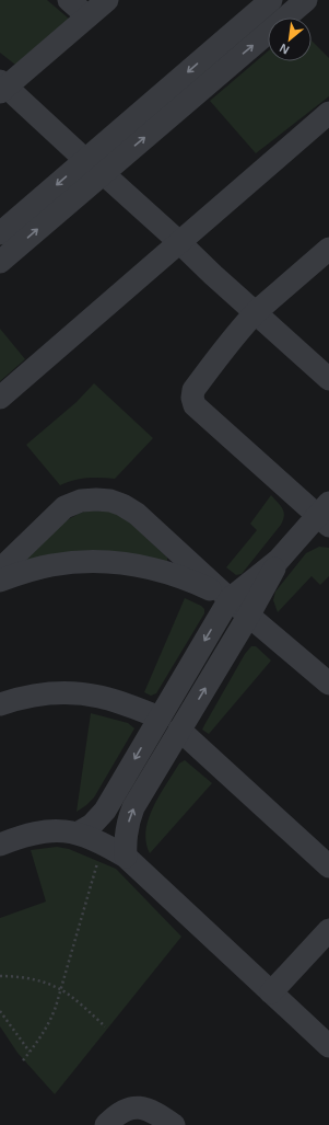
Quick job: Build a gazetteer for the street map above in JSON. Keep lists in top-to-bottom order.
{
  "north": "bottom left"
}
